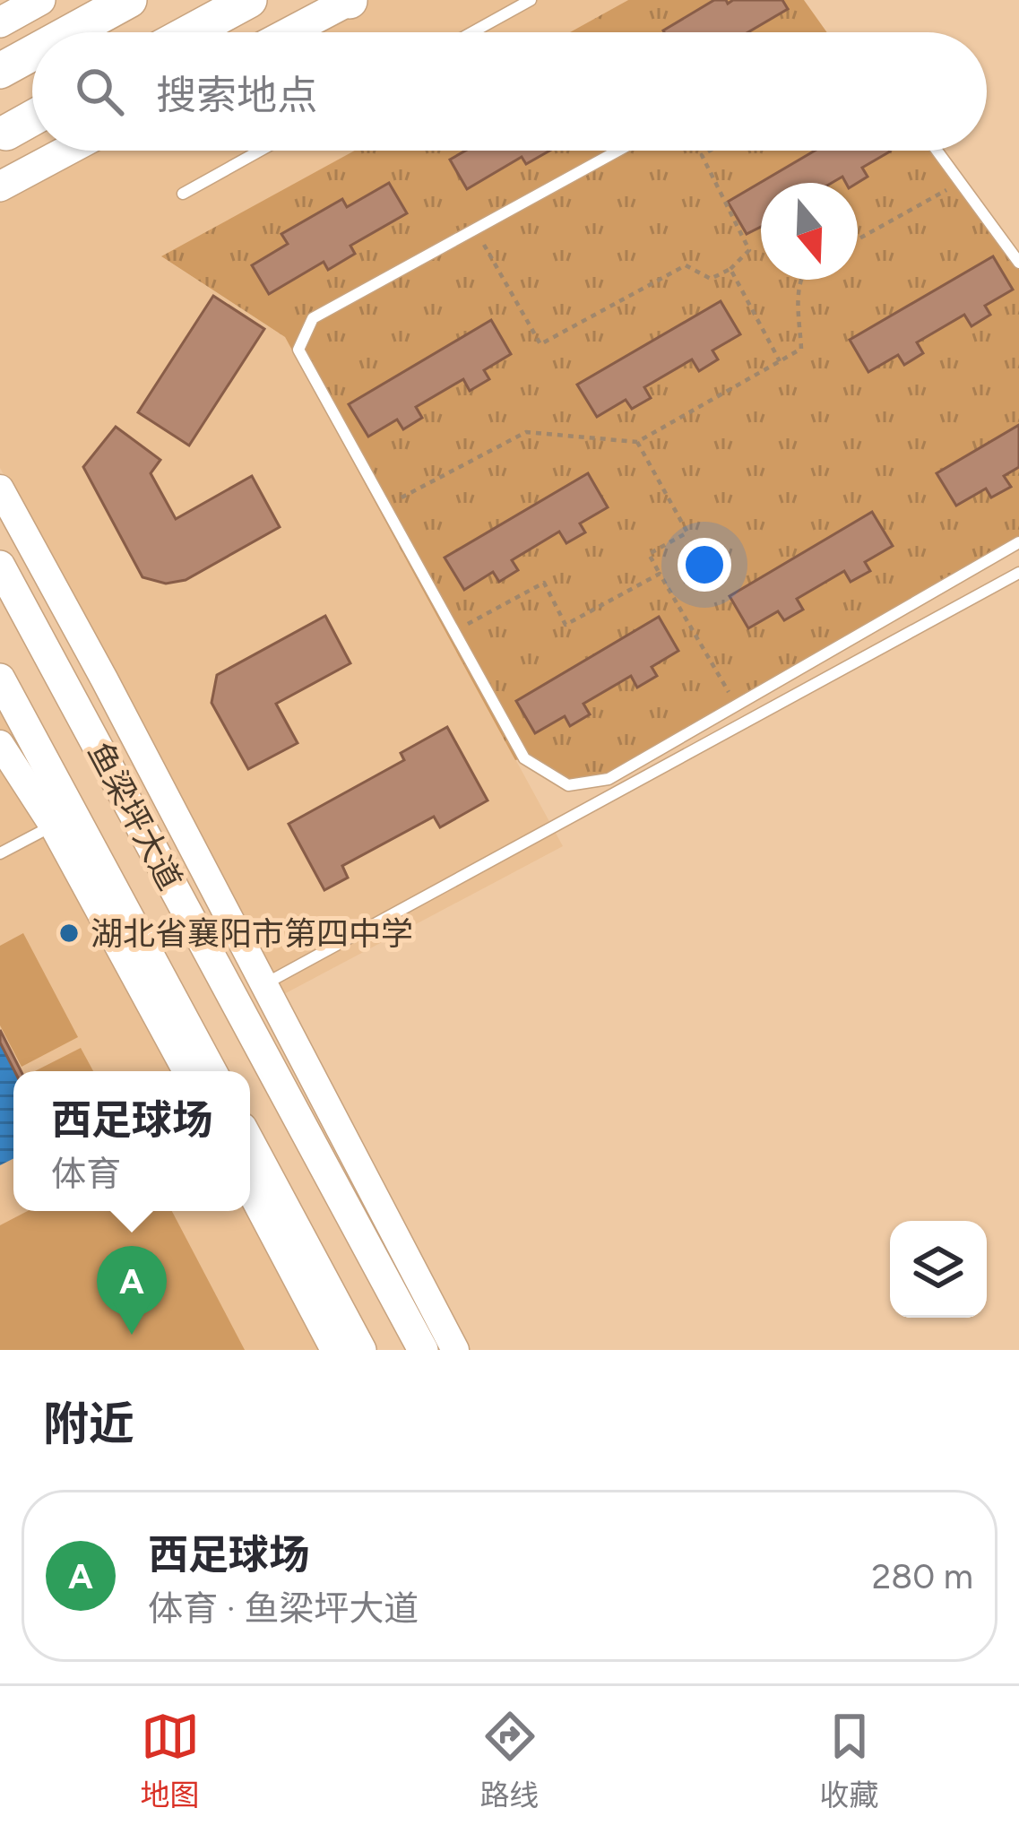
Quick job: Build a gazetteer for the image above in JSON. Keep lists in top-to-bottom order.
{
  "streets": {
    "main road": ["鱼梁坪大道"]
  },
  "places": ["湖北省襄阳市第四中学"],
  "north": "bottom",
  "page": {
    "search": "搜索地点",
    "popup": ["西足球场", "体育"],
    "pins": "A",
    "heading": "附近",
    "list": [
      {
        "mark": "A",
        "name": "西足球场",
        "note": "体育 · 鱼梁坪大道",
        "value": "280 m"
      }
    ],
    "nav": ["地图", "路线", "收藏"]
  }
}
